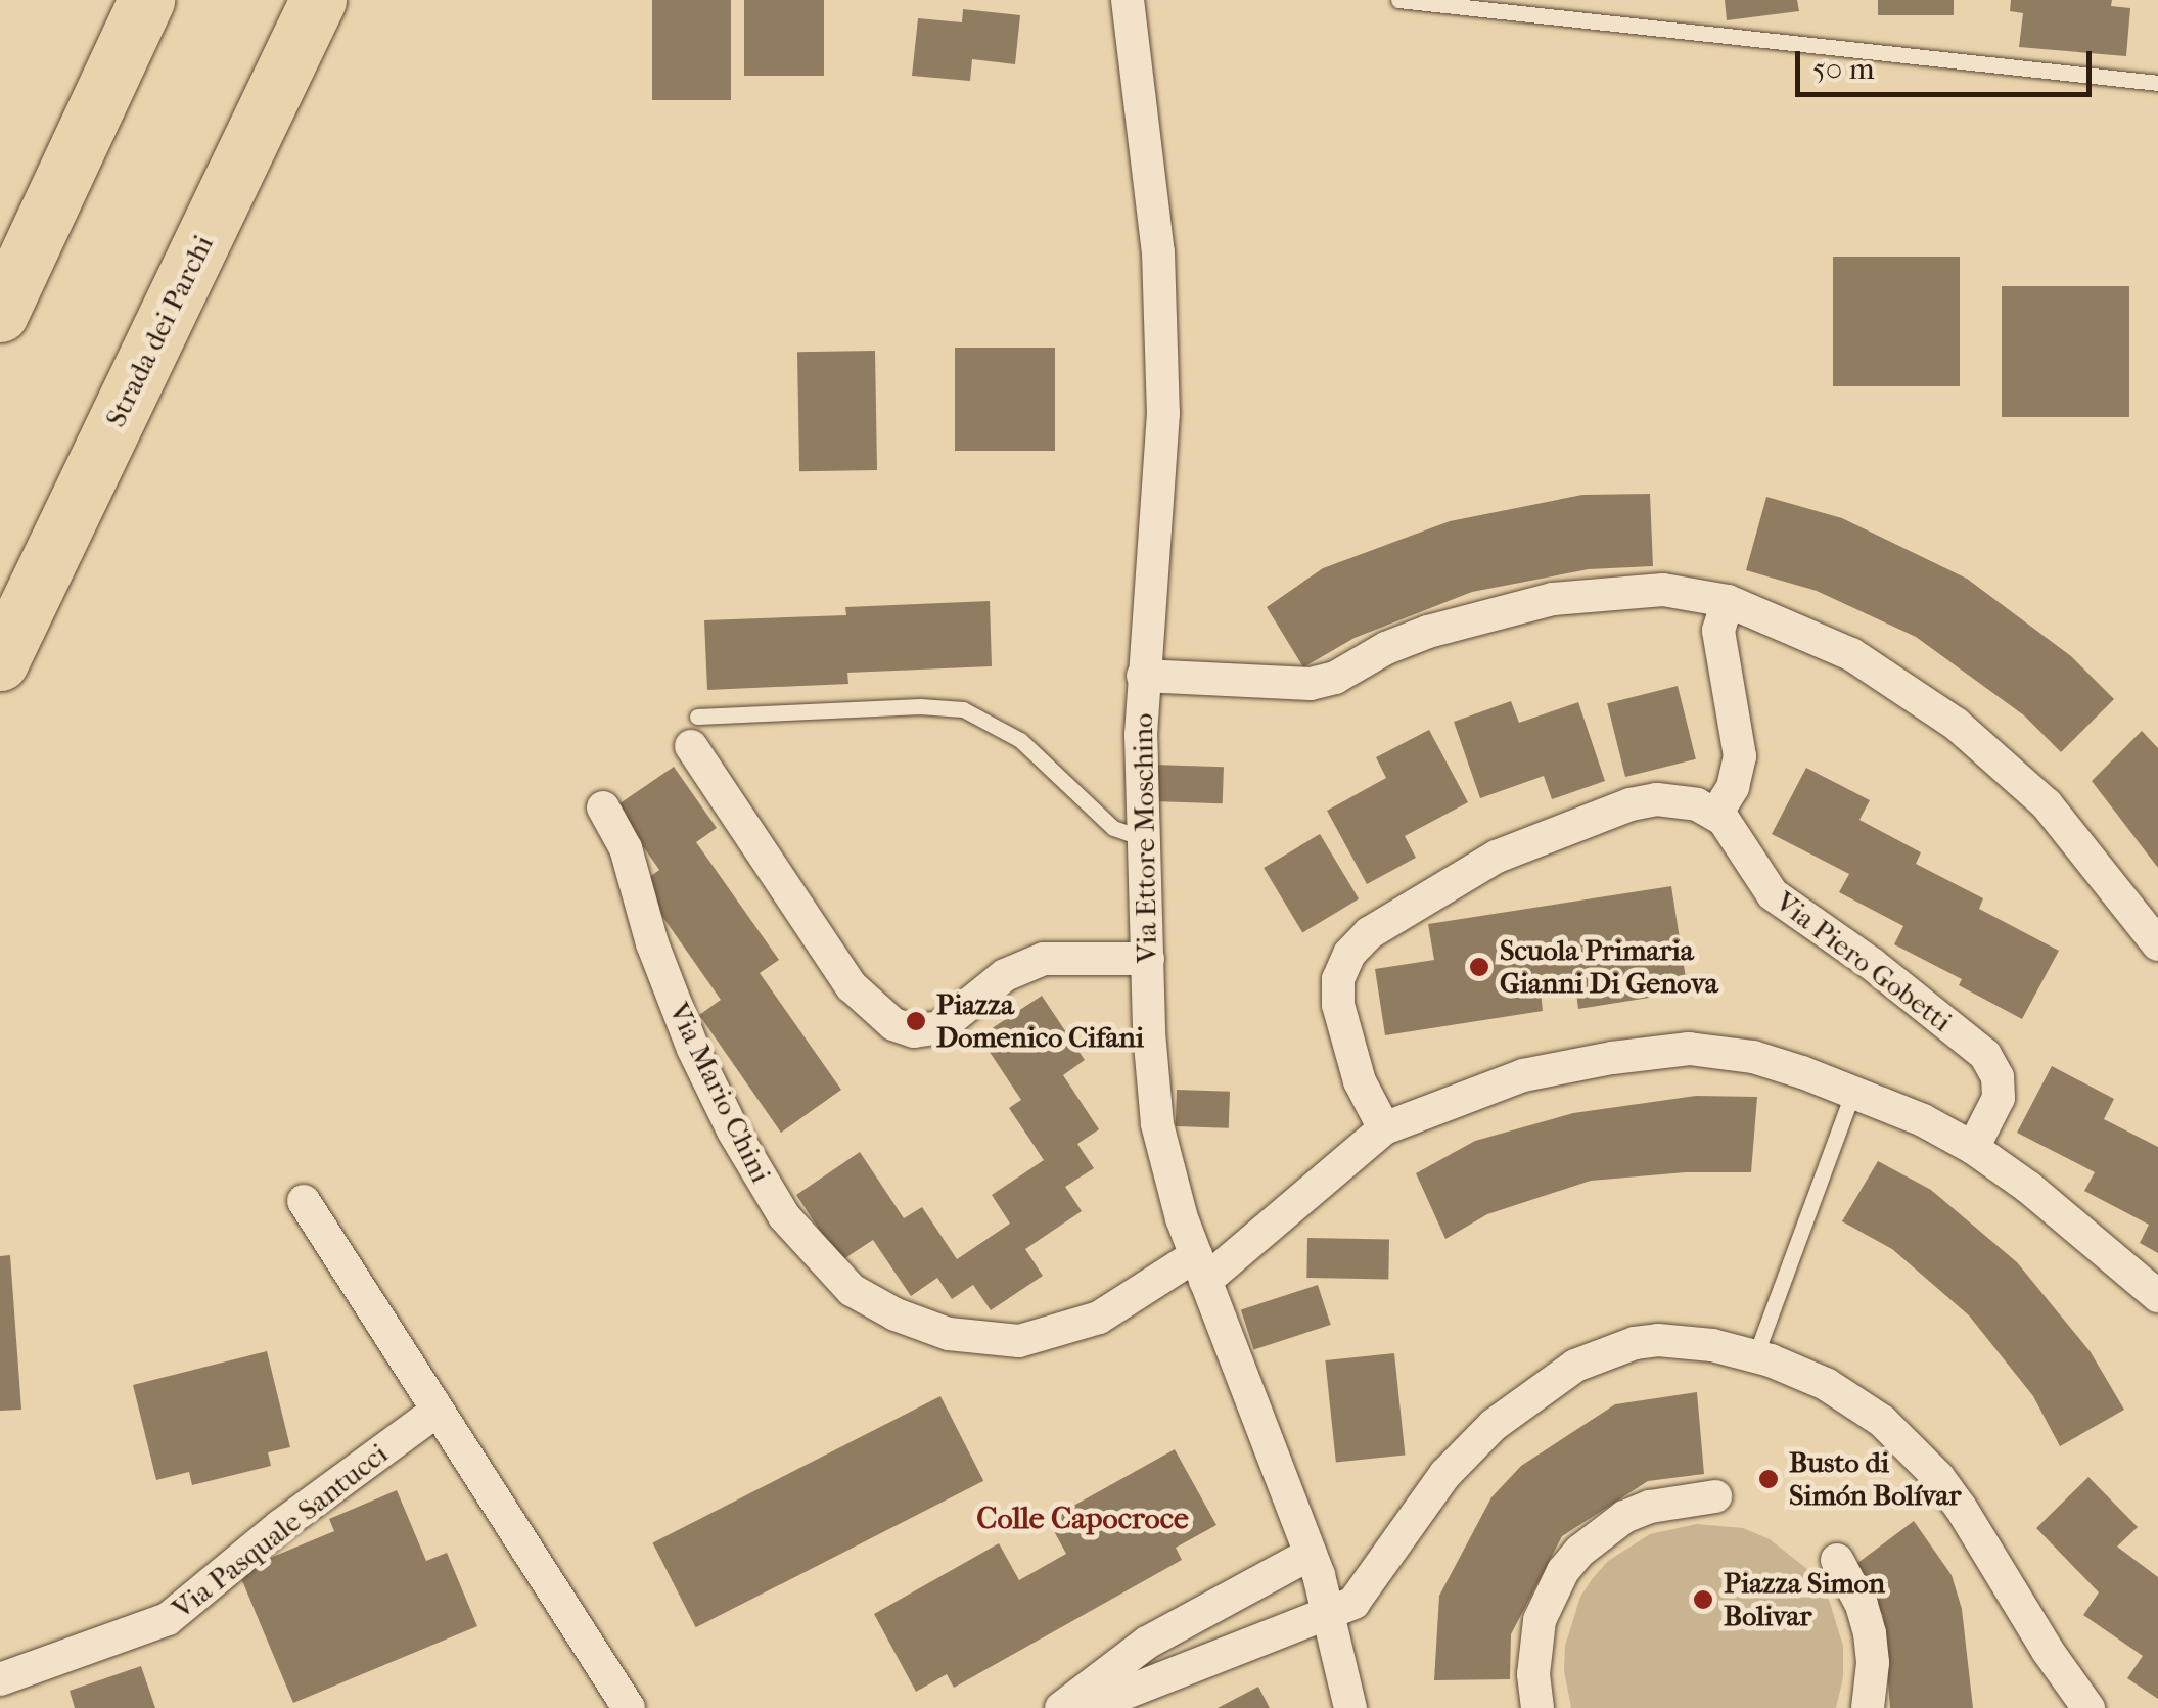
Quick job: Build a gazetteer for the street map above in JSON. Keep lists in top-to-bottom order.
{
  "streets": {
    "highway": ["Strada dei Parchi"],
    "street": [
      "Via Ettore Moschino",
      "Via Piero Gobetti",
      "Via Mario Chini",
      "Via Pasquale Santucci"
    ]
  },
  "crossings": [
    ["Via Ettore Moschino", "Via Mario Chini"],
    ["Via Piero Gobetti", "Via Mario Chini"]
  ],
  "districts": ["Colle Capocroce"],
  "places": [
    "Scuola Primaria Gianni Di Genova",
    "Piazza Domenico Cifani",
    "Busto di Simón Bolívar",
    "Piazza Simon Bolivar"
  ],
  "scale_bar": "50 m"
}
